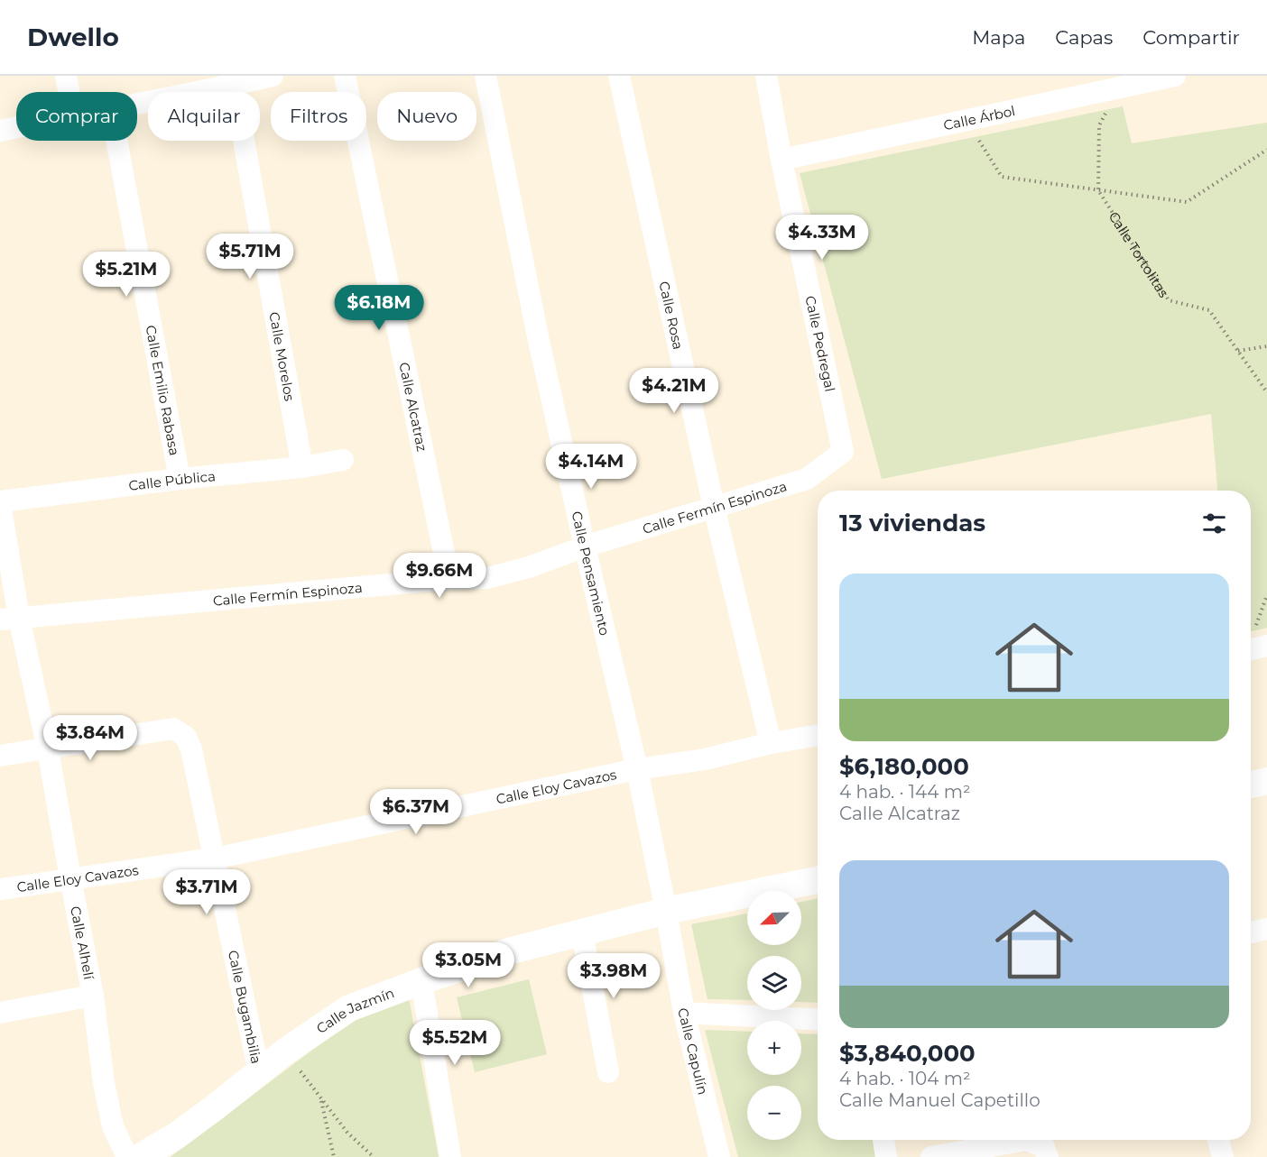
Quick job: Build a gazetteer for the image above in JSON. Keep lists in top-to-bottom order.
{
  "streets": {
    "street": [
      "Calle Árbol",
      "Calle Rosa",
      "Calle Pedregal",
      "Calle Morelos",
      "Calle Emilio Rabasa",
      "Calle Alcatraz",
      "Calle Pública",
      "Calle Fermín Espinoza",
      "Calle Pensamiento",
      "Calle Eloy Cavazos",
      "Calle Alhelí",
      "Calle Bugambilia",
      "Calle Jazmín",
      "Calle Capulín"
    ],
    "path": ["Calle Tortolitas"]
  },
  "crossings": [
    ["Calle Árbol", "Calle Pedregal"],
    ["Calle Rosa", "Calle Fermín Espinoza"],
    ["Calle Rosa", "Calle Eloy Cavazos"],
    ["Calle Pedregal", "Calle Fermín Espinoza"],
    ["Calle Morelos", "Calle Pública"],
    ["Calle Emilio Rabasa", "Calle Pública"],
    ["Calle Alcatraz", "Calle Fermín Espinoza"],
    ["Calle Pública", "Calle Alhelí"],
    ["Calle Fermín Espinoza", "Calle Pensamiento"],
    ["Calle Fermín Espinoza", "Calle Alhelí"],
    ["Calle Pensamiento", "Calle Eloy Cavazos"],
    ["Calle Pensamiento", "Calle Jazmín"],
    ["Calle Pensamiento", "Calle Capulín"],
    ["Calle Eloy Cavazos", "Calle Alhelí"],
    ["Calle Eloy Cavazos", "Calle Bugambilia"],
    ["Calle Alhelí", "Calle Bugambilia"],
    ["Calle Bugambilia", "Calle Jazmín"],
    ["Calle Jazmín", "Calle Capulín"]
  ],
  "north": "bottom left",
  "page": {
    "header": "Dwello",
    "nav": ["Mapa", "Capas", "Compartir"],
    "chip": [
      "Comprar",
      "Alquilar",
      "Filtros",
      "Nuevo"
    ],
    "price": [
      "$4.33M",
      "$5.71M",
      "$5.21M",
      "$6.18M",
      "$4.21M",
      "$4.14M",
      "$9.66M",
      "$3.84M",
      "$6.37M",
      "$3.71M",
      "$3.05M",
      "$3.98M",
      "$5.52M"
    ],
    "heading": "13 viviendas",
    "list": [
      {
        "name": "$6,180,000",
        "note": "4 hab. · 144 m² · Calle Alcatraz"
      },
      {
        "name": "$3,840,000",
        "note": "4 hab. · 104 m² · Calle Manuel Capetillo"
      }
    ],
    "map_buttons": ["+", "−"]
  }
}
